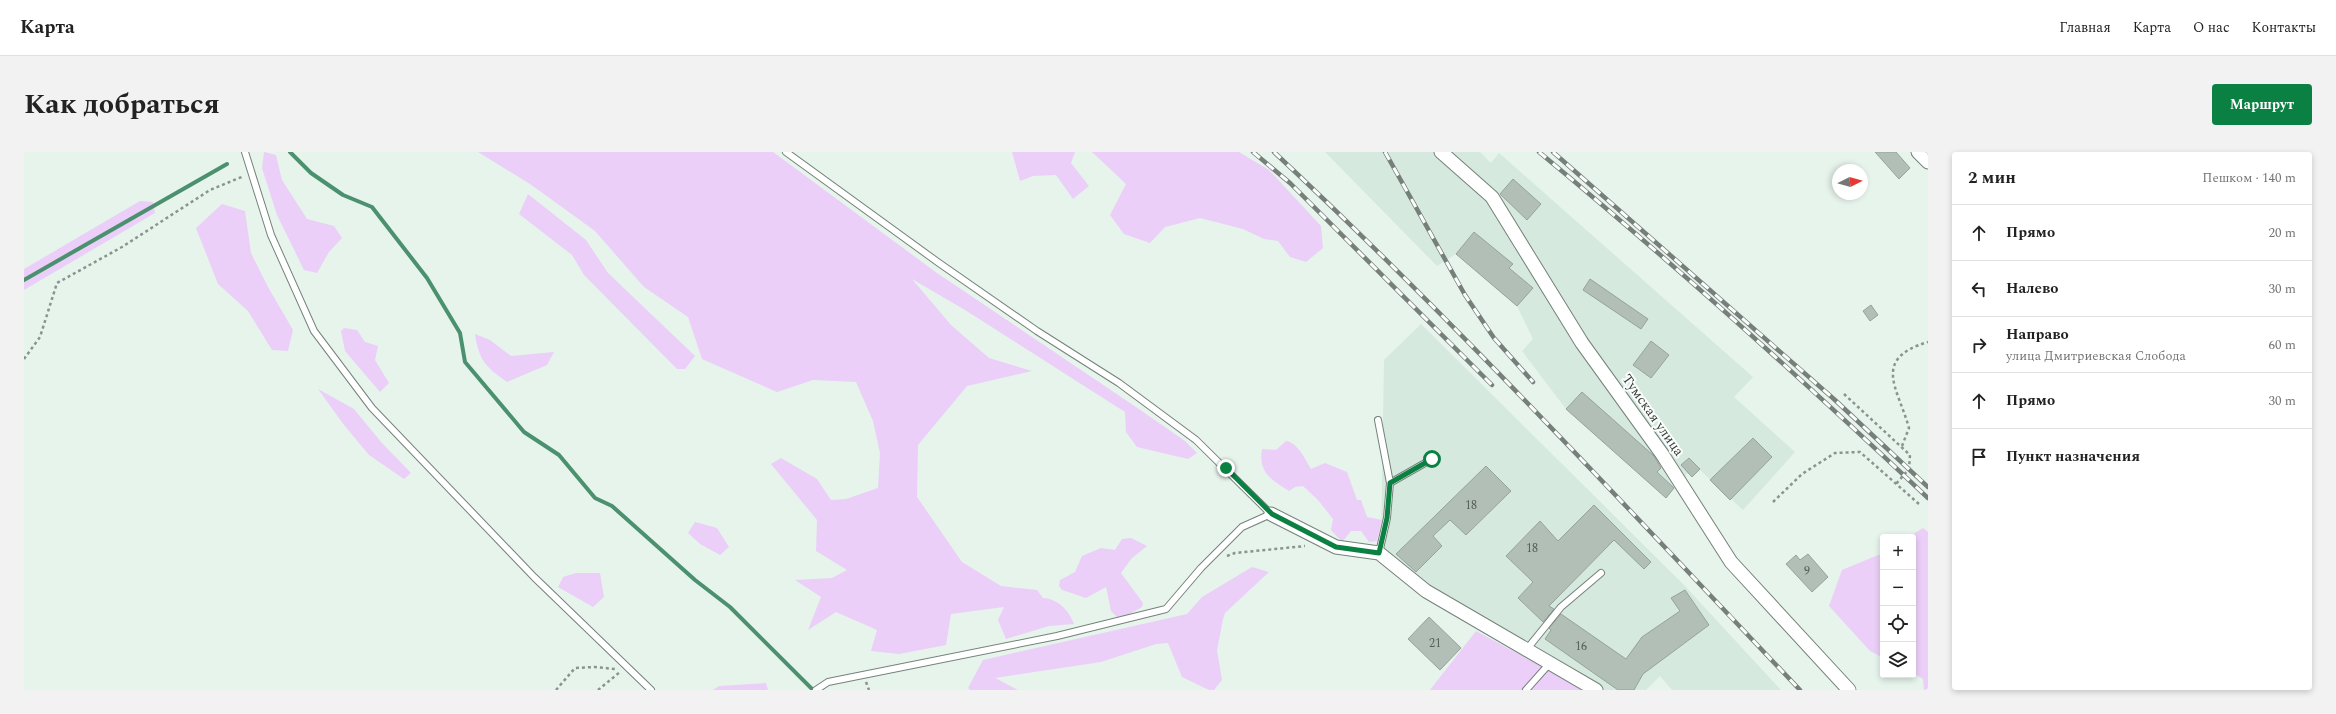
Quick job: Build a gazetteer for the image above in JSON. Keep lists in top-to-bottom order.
{
  "streets": {
    "street": ["Тумская улица"]
  },
  "house_numbers": [
    "18",
    "18",
    "9",
    "21",
    "16"
  ],
  "north": "right",
  "page": {
    "header": "Карта",
    "nav": [
      "Главная",
      "Карта",
      "О нас",
      "Контакты"
    ],
    "title": "Как добраться",
    "buttons": "Маршрут",
    "heading": ["2 мин", "Пешком · 140 m"],
    "list": [
      ["Прямо", "20 m"],
      ["Налево", "30 m"],
      ["Направо", "улица Дмитриевская Слобода", "60 m"],
      ["Прямо", "30 m"],
      "Пункт назначения"
    ],
    "map_buttons": ["+", "−"]
  }
}
